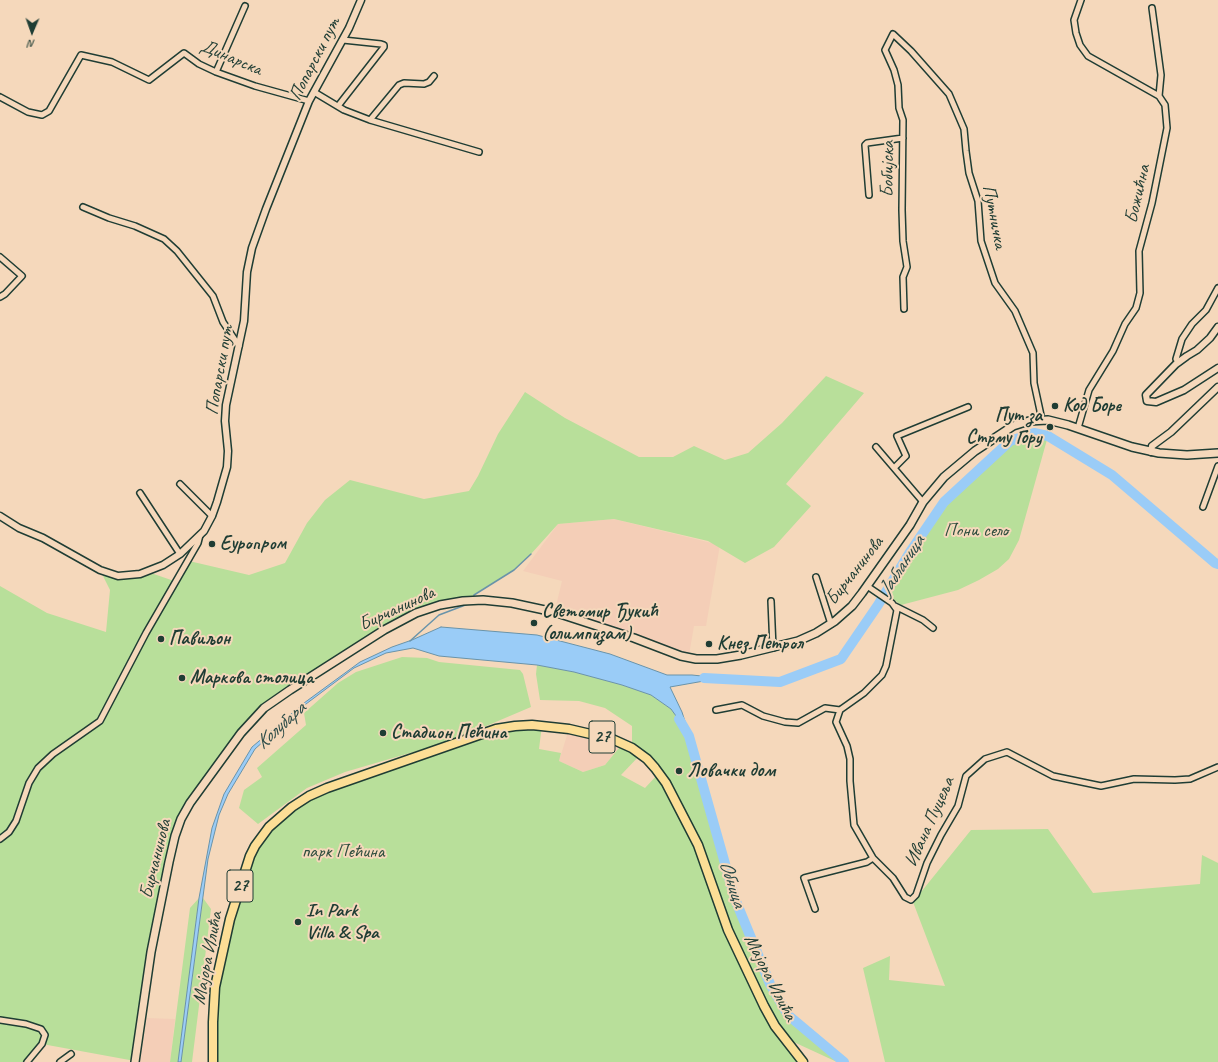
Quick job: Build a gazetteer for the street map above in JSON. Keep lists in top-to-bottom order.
{
  "streets": {
    "main road": ["Бирчанинова", "27", "Мајора Илића"],
    "street": [
      "Динарска",
      "Попарски пут",
      "Бобијска",
      "Божићна",
      "Путничка",
      "Ивана Пуцеља"
    ]
  },
  "crossings": [
    ["Динарска", "Попарски пут"],
    ["Бобијска", "Путничка"],
    ["Путничка", "Бирчанинова"]
  ],
  "water": ["Јабланица", "Колубара", "Обница"],
  "parks": ["Пони село", "парк Пећина"],
  "places": [
    "Код Боре",
    "Пут за Стрму Гору",
    "Еуропром",
    "Светомир Ђукић (олимпизам)",
    "Павиљон",
    "Кнез Петрол",
    "Маркова столица",
    "Стадион Пећина",
    "Ловачки дом",
    "In Park Villa & Spa"
  ],
  "north": "bottom"
}
